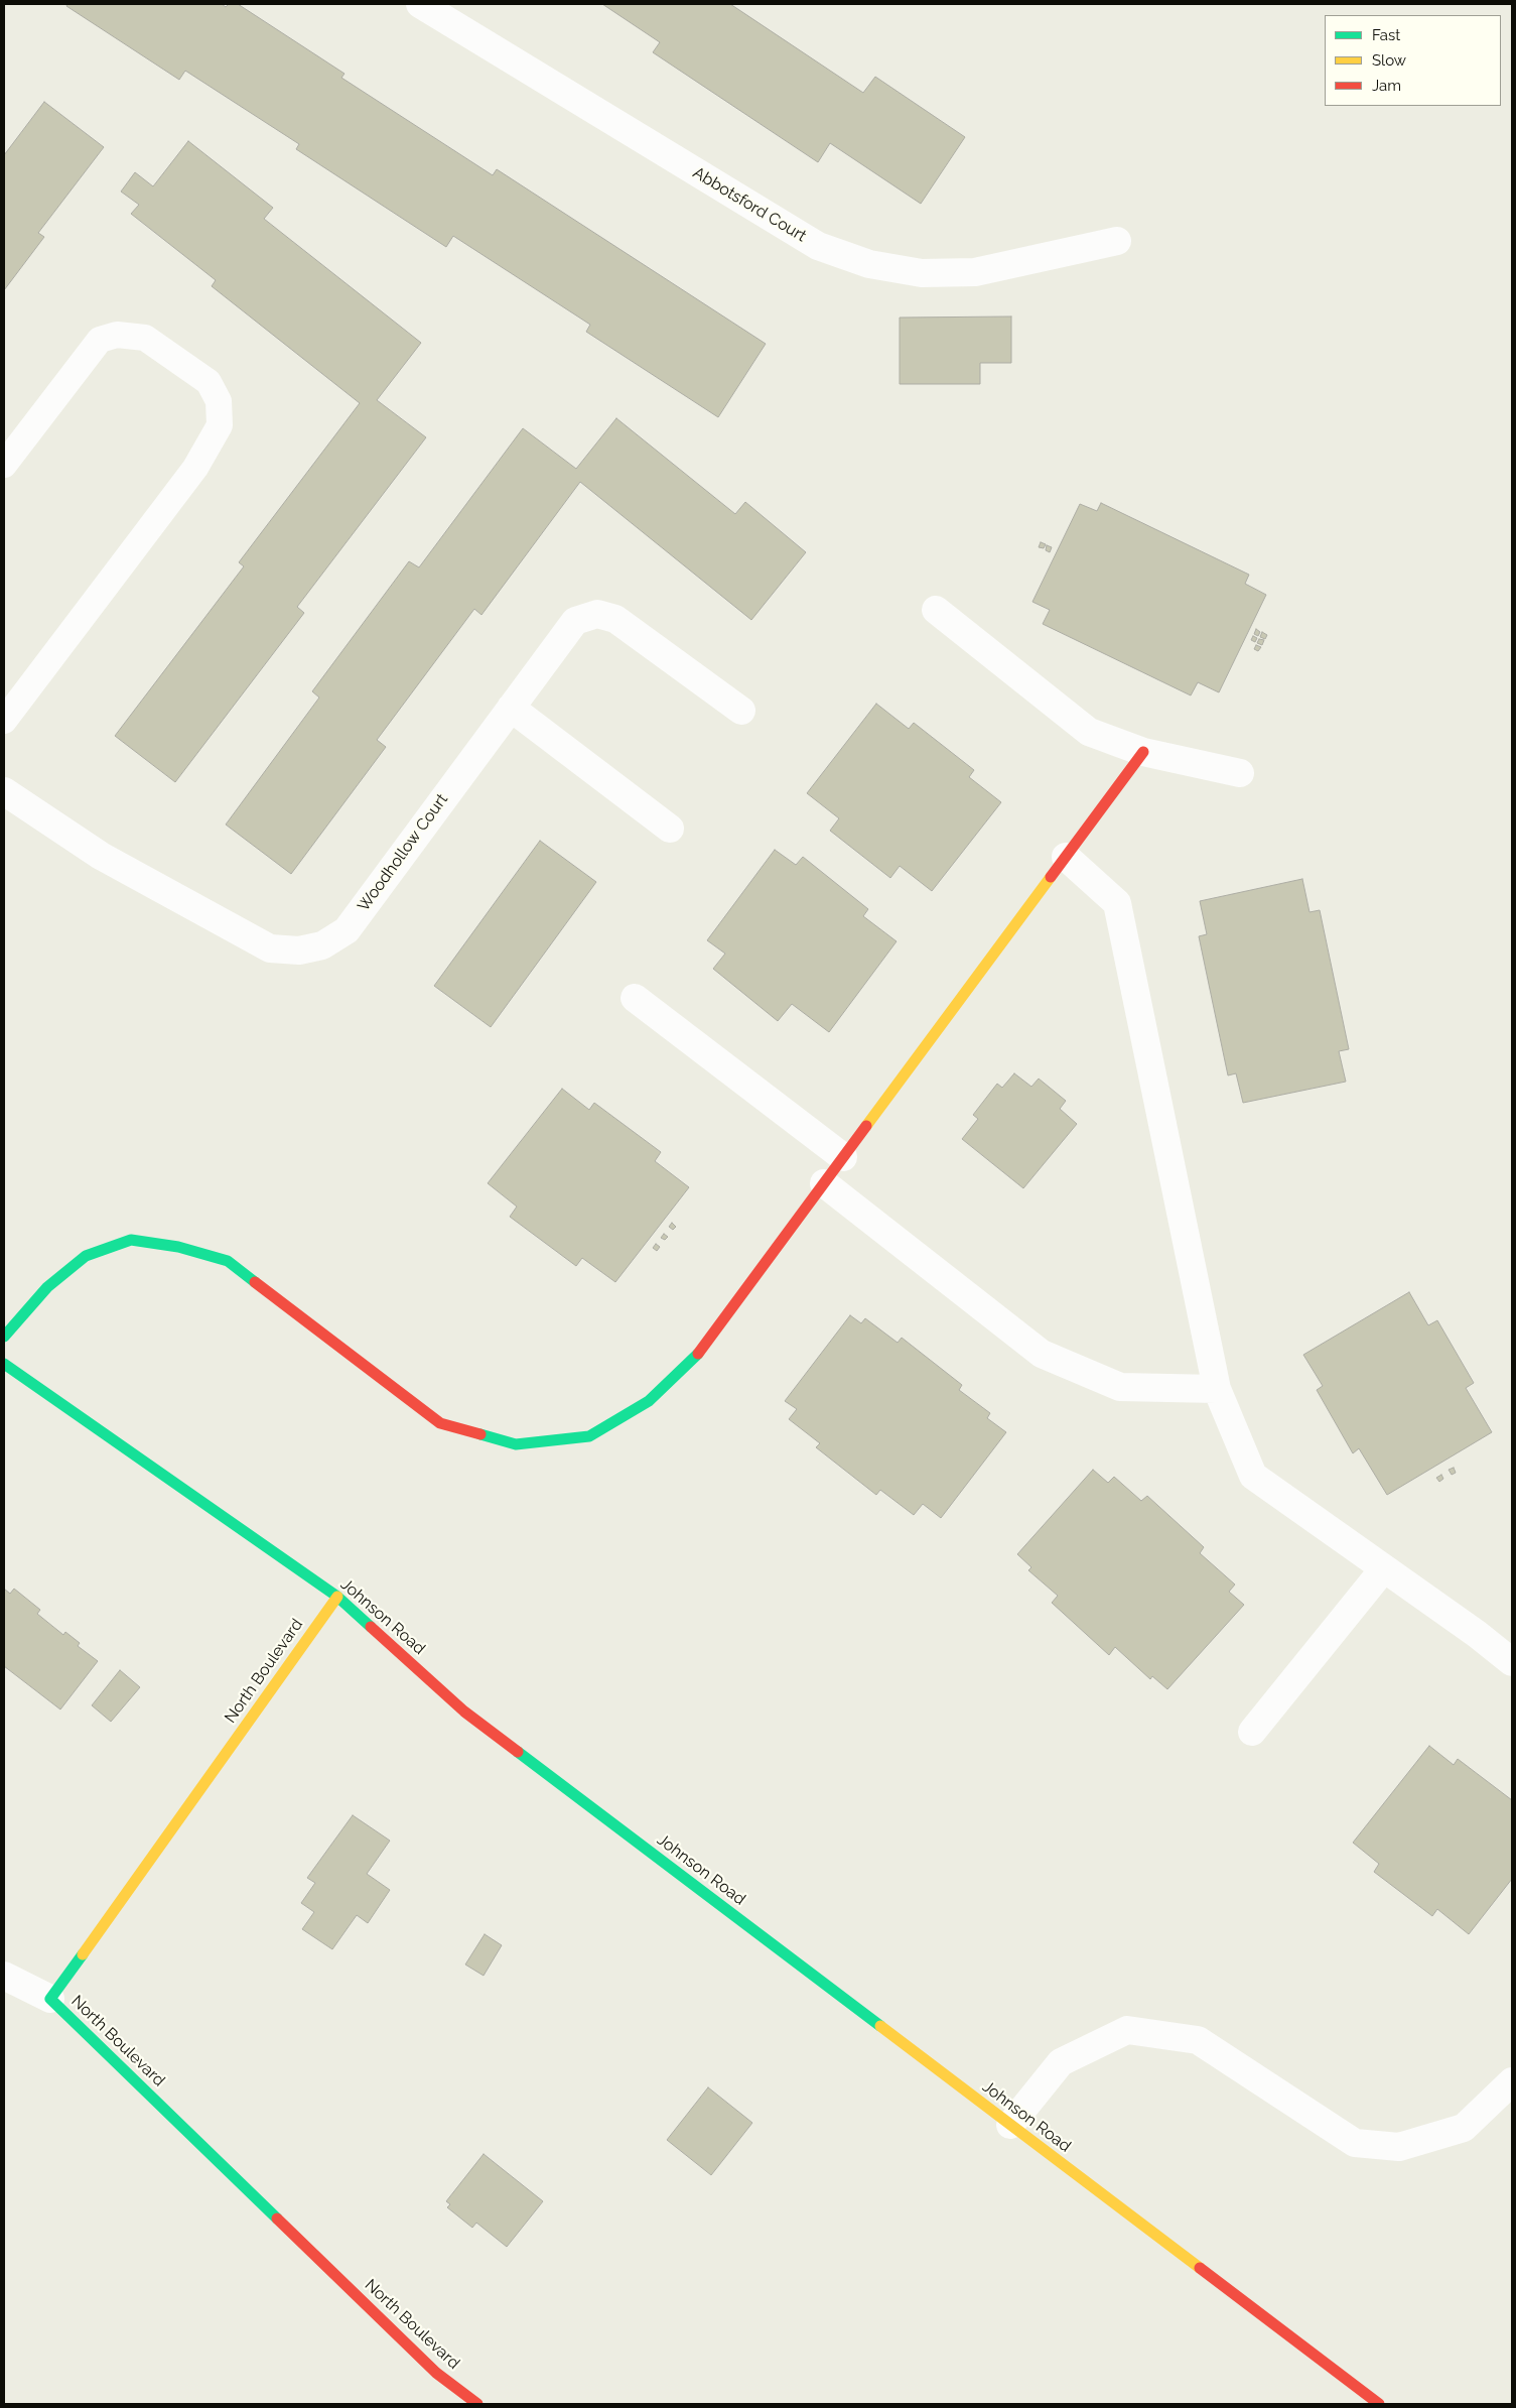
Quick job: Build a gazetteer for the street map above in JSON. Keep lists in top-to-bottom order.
{
  "streets": {
    "street": [
      "Abbotsford Court",
      "Woodhollow Court",
      "Johnson Road",
      "North Boulevard"
    ]
  },
  "crossings": [
    ["Johnson Road", "North Boulevard"]
  ],
  "legend": ["Fast", "Slow", "Jam"]
}
